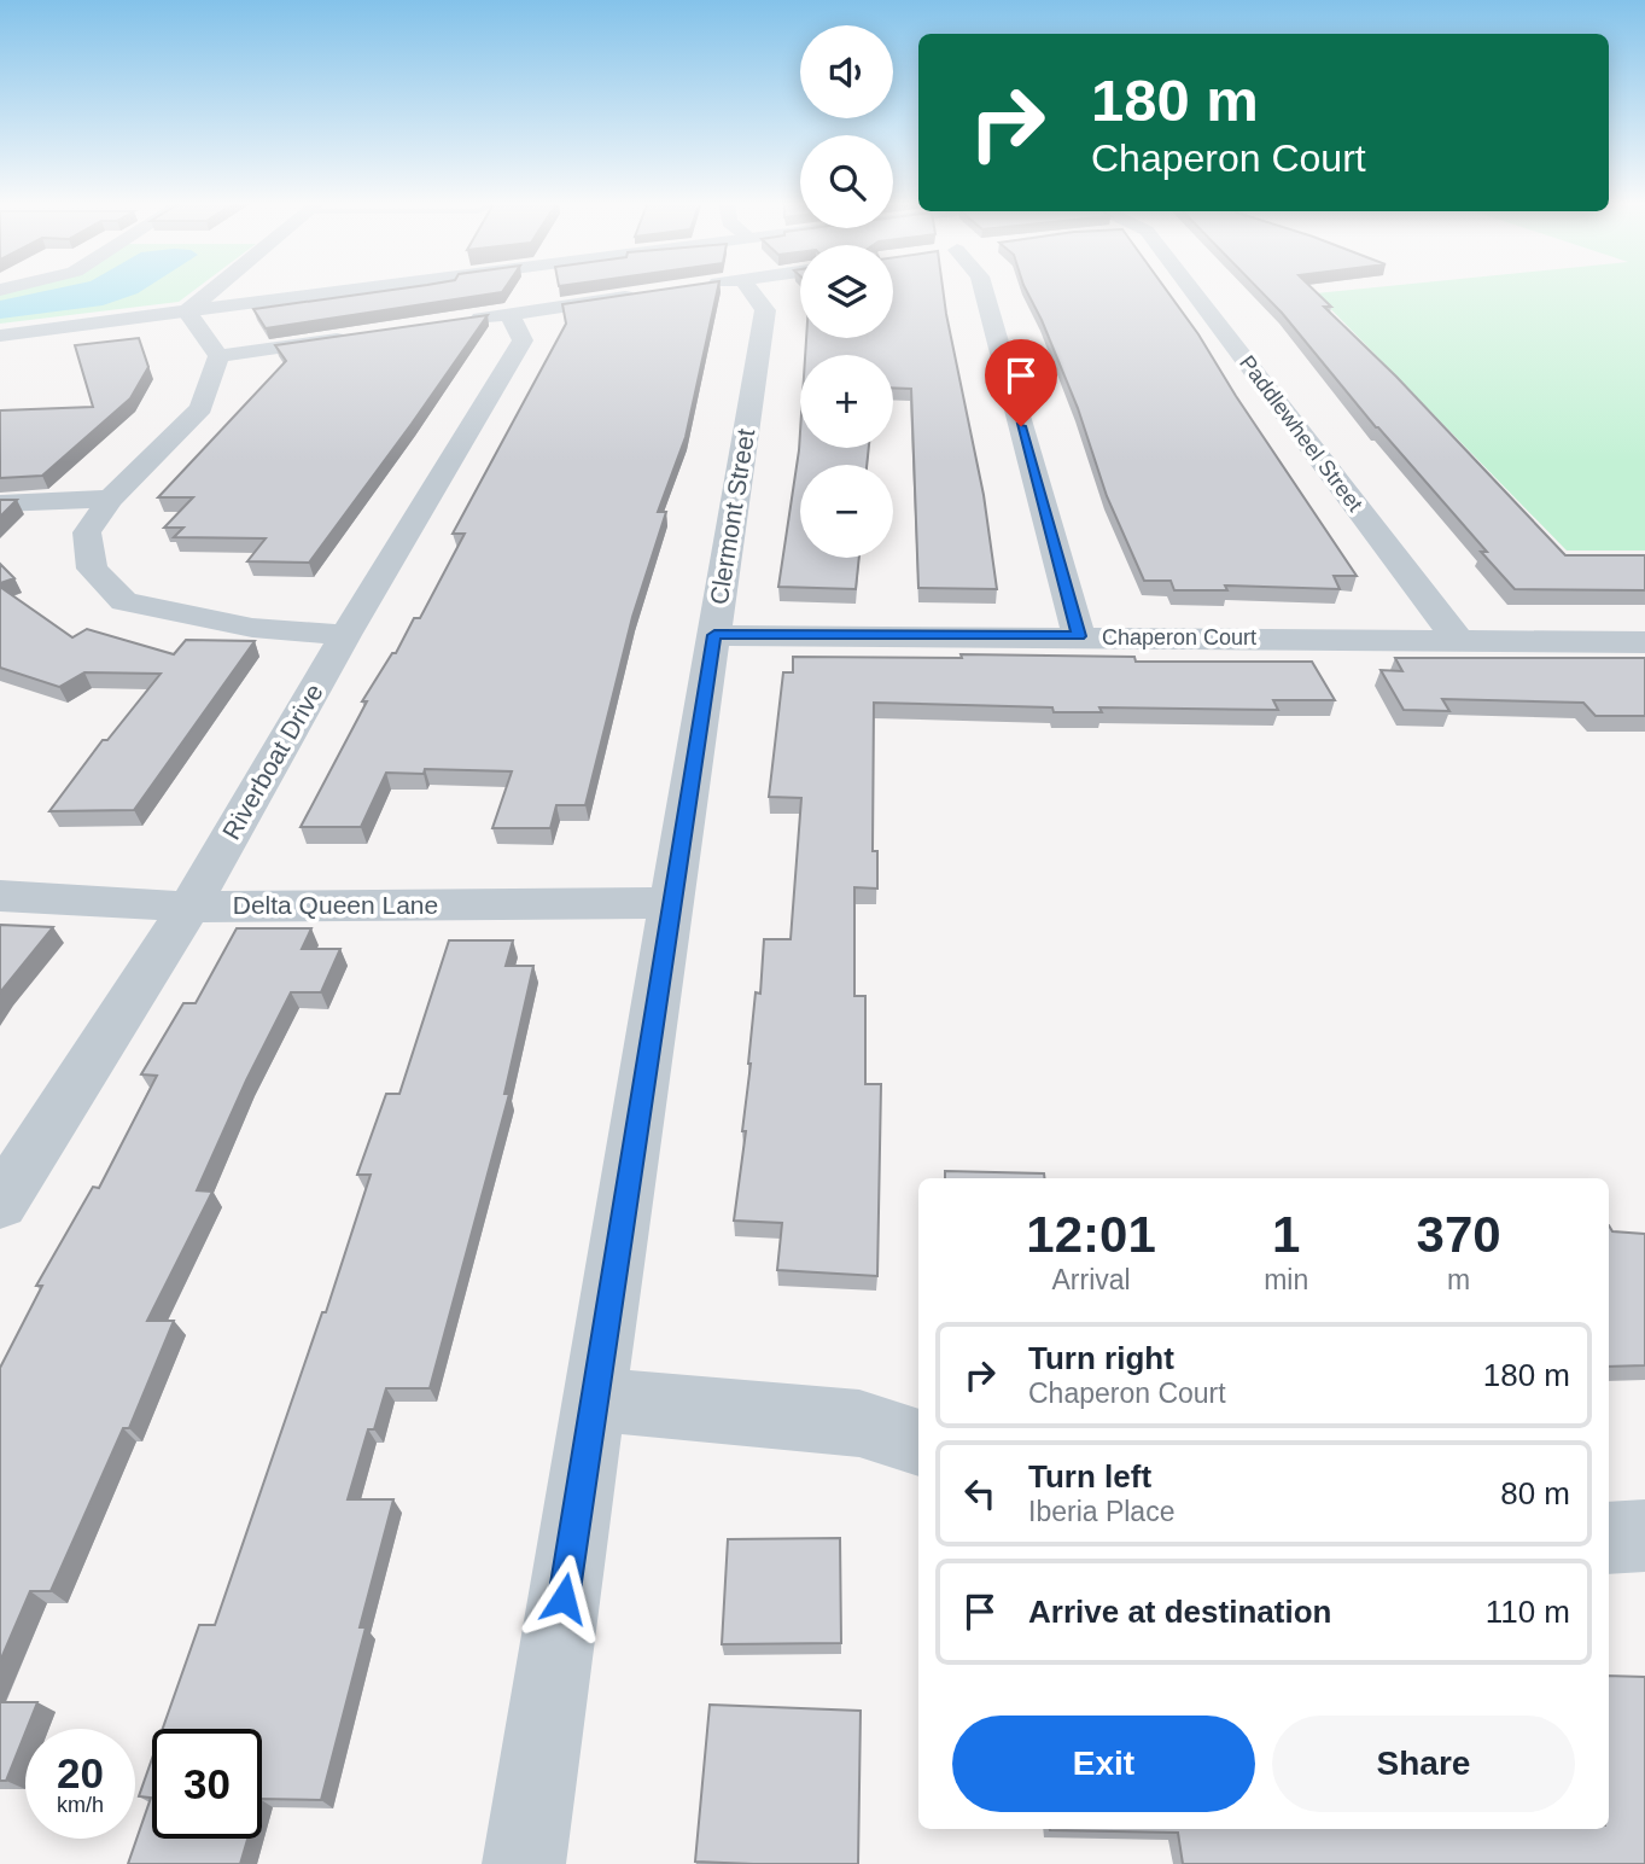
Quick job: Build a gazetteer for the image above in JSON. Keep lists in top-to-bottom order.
{
  "streets": {
    "street": [
      "Paddlewheel Street",
      "Clermont Street",
      "Chaperon Court",
      "Riverboat Drive",
      "Delta Queen Lane"
    ]
  },
  "crossings": [
    ["Paddlewheel Street", "Chaperon Court"],
    ["Clermont Street", "Chaperon Court"],
    ["Clermont Street", "Delta Queen Lane"],
    ["Riverboat Drive", "Delta Queen Lane"]
  ],
  "page": {
    "map_buttons": ["+", "−"],
    "turn": ["180 m", "Chaperon Court"],
    "eta": [
      "12:01",
      "Arrival",
      "1",
      "min",
      "370",
      "m"
    ],
    "list": [
      {
        "name": "Turn right",
        "note": "Chaperon Court",
        "value": "180 m"
      },
      {
        "name": "Turn left",
        "note": "Iberia Place",
        "value": "80 m"
      },
      {
        "name": "Arrive at destination",
        "value": "110 m"
      }
    ],
    "buttons": ["Exit", "Share"],
    "speed": "20 km/h",
    "limit": "30"
  }
}
